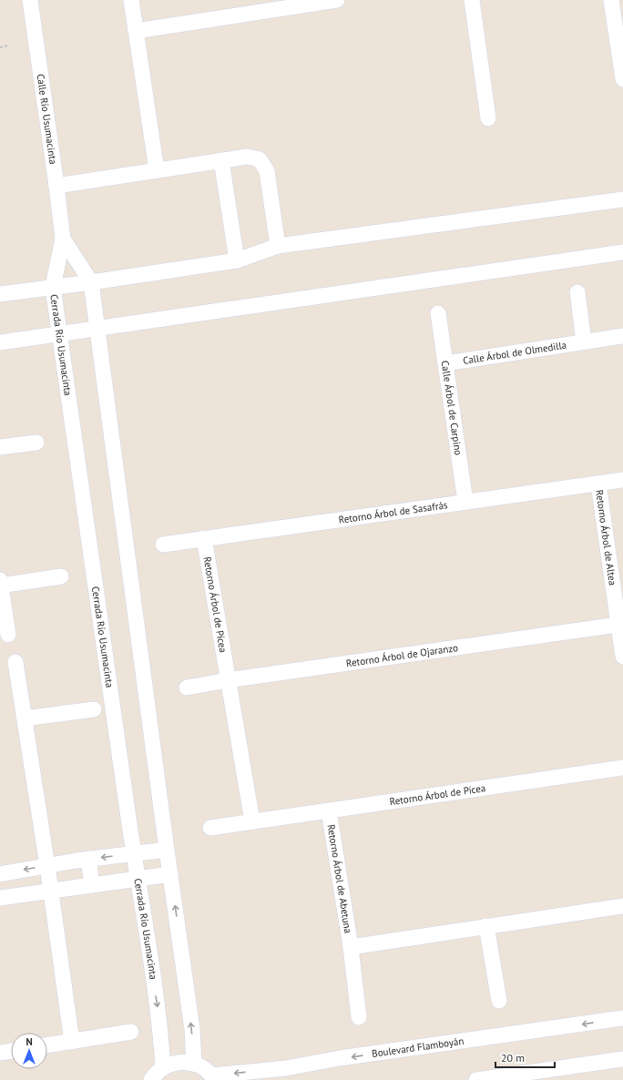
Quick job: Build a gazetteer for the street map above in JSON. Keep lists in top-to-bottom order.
{
  "streets": {
    "street": [
      "Calle Río Usumacinta",
      "Cerrada Río Usumacinta",
      "Calle Árbol de Olmedilla",
      "Calle Árbol de Carpino",
      "Retorno Árbol de Sasafrás",
      "Retorno Árbol de Altea",
      "Retorno Árbol de Pícea",
      "Retorno Árbol de Ojaranzo",
      "Retorno Árbol de Abetuna",
      "Boulevard Flamboyán"
    ]
  },
  "crossings": [
    ["Calle Río Usumacinta", "Cerrada Río Usumacinta"],
    ["Calle Árbol de Olmedilla", "Calle Árbol de Carpino"],
    ["Calle Árbol de Carpino", "Retorno Árbol de Sasafrás"],
    ["Retorno Árbol de Sasafrás", "Retorno Árbol de Altea"],
    ["Retorno Árbol de Sasafrás", "Retorno Árbol de Pícea"],
    ["Retorno Árbol de Altea", "Retorno Árbol de Ojaranzo"],
    ["Retorno Árbol de Pícea", "Retorno Árbol de Ojaranzo"],
    ["Retorno Árbol de Pícea", "Retorno Árbol de Abetuna"]
  ],
  "scale_bar": "20 m",
  "north": "top"
}
